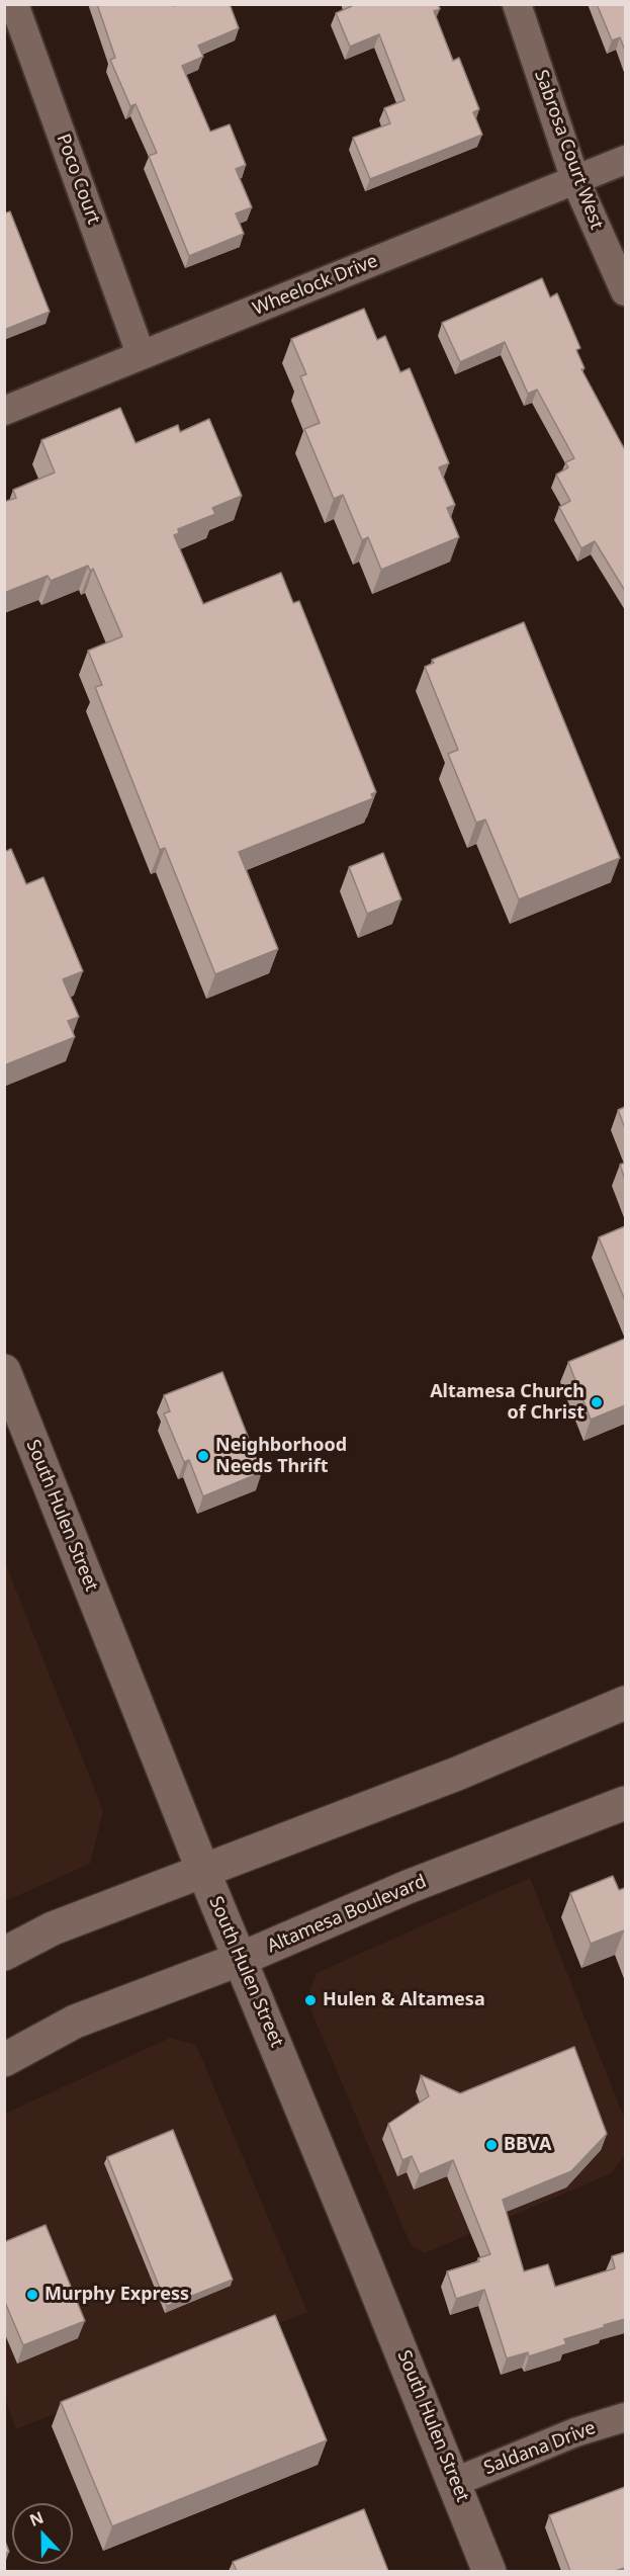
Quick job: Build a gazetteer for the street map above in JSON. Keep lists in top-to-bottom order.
{
  "streets": {
    "main road": ["South Hulen Street", "Altamesa Boulevard"],
    "street": [
      "Sabrosa Court West",
      "Poco Court",
      "Wheelock Drive",
      "Saldana Drive"
    ]
  },
  "crossings": [
    ["Sabrosa Court West", "Wheelock Drive"],
    ["Poco Court", "Wheelock Drive"],
    ["South Hulen Street", "Altamesa Boulevard"],
    ["South Hulen Street", "Saldana Drive"]
  ],
  "places": [
    "Altamesa Church of Christ",
    "Neighborhood Needs Thrift",
    "Hulen & Altamesa",
    "BBVA",
    "Murphy Express"
  ],
  "north": "top"
}
